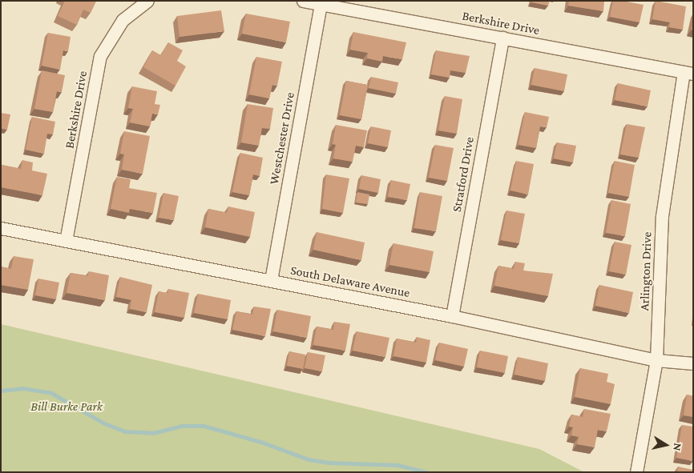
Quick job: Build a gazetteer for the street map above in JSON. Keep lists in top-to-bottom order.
{
  "streets": {
    "street": [
      "Berkshire Drive",
      "Westchester Drive",
      "Stratford Drive",
      "Arlington Drive",
      "South Delaware Avenue"
    ]
  },
  "crossings": [
    ["Berkshire Drive", "Westchester Drive"],
    ["Berkshire Drive", "Stratford Drive"],
    ["Berkshire Drive", "Arlington Drive"],
    ["Berkshire Drive", "South Delaware Avenue"],
    ["Westchester Drive", "South Delaware Avenue"],
    ["Stratford Drive", "South Delaware Avenue"],
    ["Arlington Drive", "South Delaware Avenue"]
  ],
  "parks": ["Bill Burke Park"],
  "north": "right"
}
